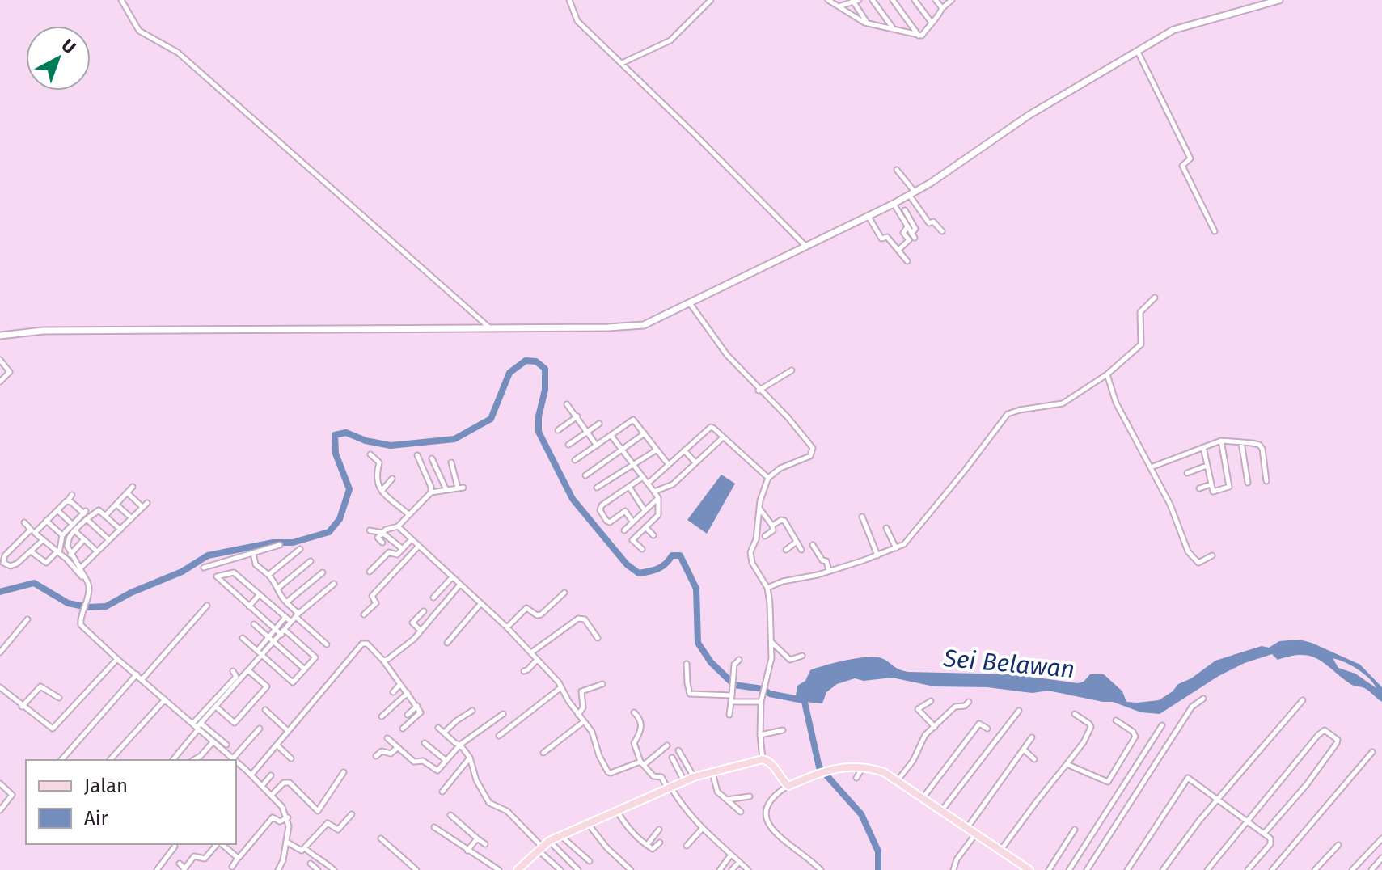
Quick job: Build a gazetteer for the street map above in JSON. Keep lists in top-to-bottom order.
{
  "water": ["Sei Belawan"],
  "legend": ["Jalan", "Air"],
  "north": "top right"
}
